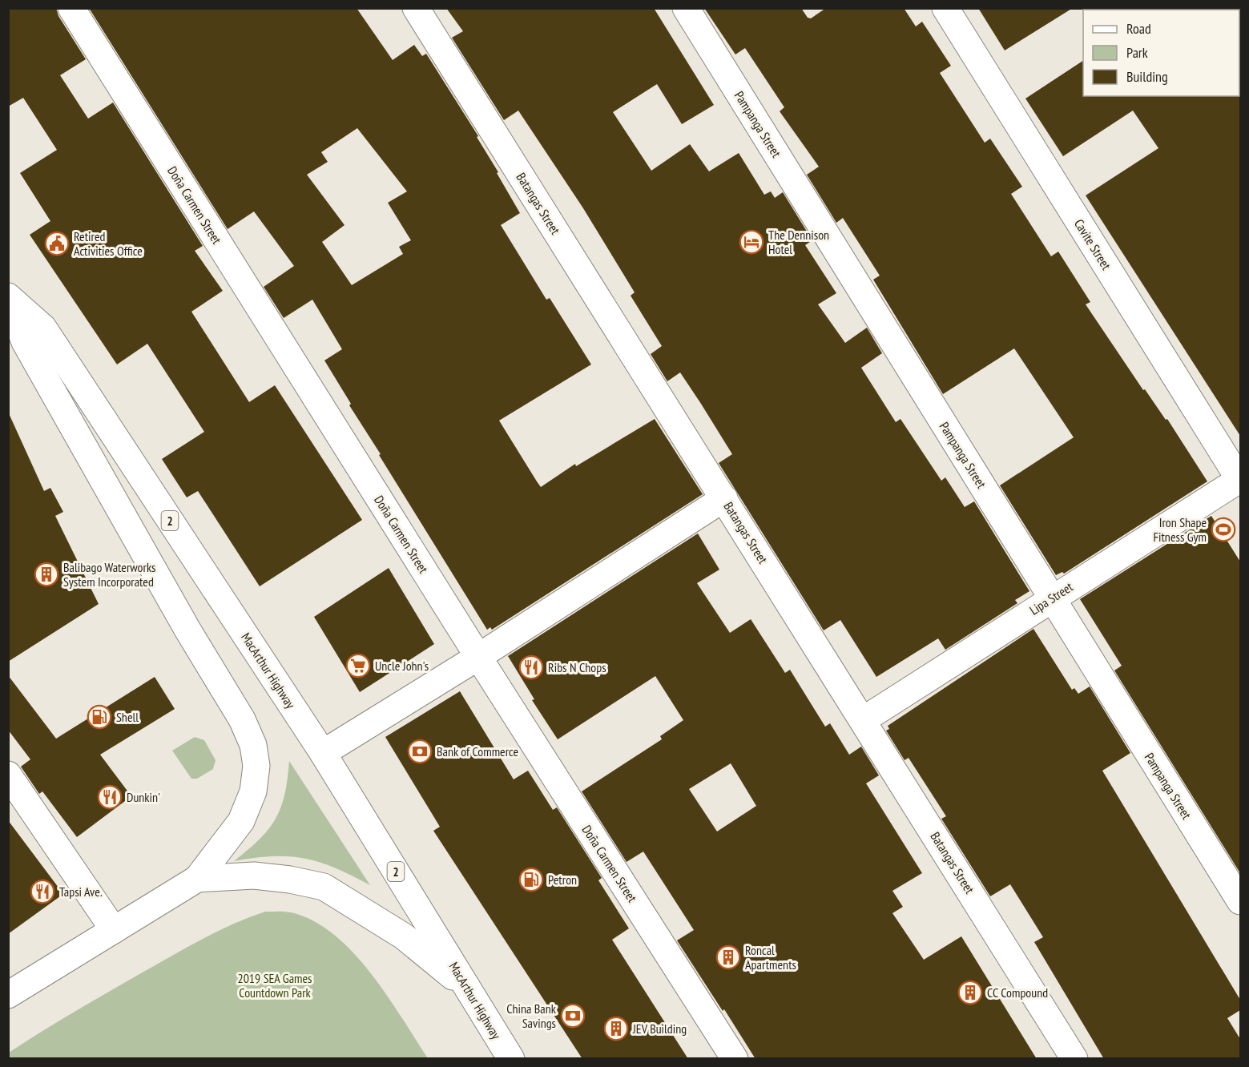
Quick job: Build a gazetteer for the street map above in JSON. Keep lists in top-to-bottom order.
{
  "streets": {
    "main road": [
      "Pampanga Street",
      "Batangas Street",
      "Doña Carmen Street",
      "Cavite Street",
      "2",
      "Lipa Street",
      "MacArthur Highway"
    ]
  },
  "crossings": [
    ["Pampanga Street", "Lipa Street"],
    ["Batangas Street", "Lipa Street"],
    ["Cavite Street", "Lipa Street"]
  ],
  "parks": ["2019 SEA Games Countdown Park"],
  "places": {
    "hotel": ["The Dennison Hotel"],
    "public building": ["Retired Activities Office"],
    "sports": ["Iron Shape Fitness Gym"],
    "building": [
      "Balibago Waterworks System Incorporated",
      "Roncal Apartments",
      "CC Compound",
      "JEV Building"
    ],
    "supermarket": ["Uncle John's"],
    "restaurant": ["Ribs N Chops", "Dunkin'", "Tapsi Ave."],
    "fuel station": ["Shell", "Petron"],
    "bank": ["Bank of Commerce", "China Bank Savings"]
  },
  "legend": ["Road", "Park", "Building"]
}
